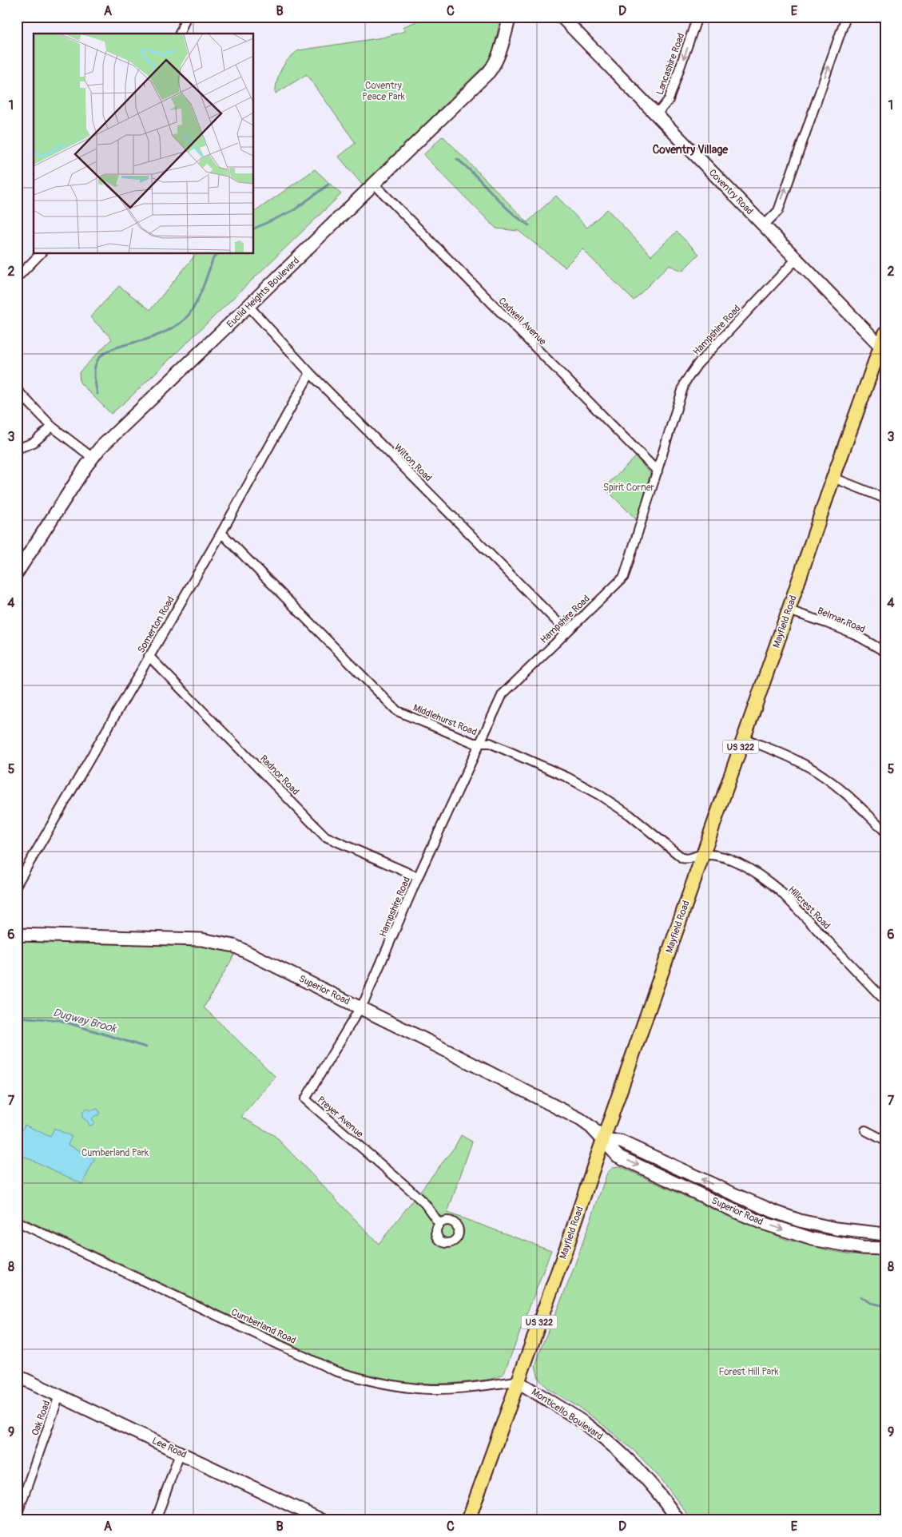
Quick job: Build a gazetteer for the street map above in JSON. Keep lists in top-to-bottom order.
{
  "streets": {
    "main road": [
      "Coventry Road",
      "Euclid Heights Boulevard",
      "Mayfield Road",
      "US 322",
      "Superior Road",
      "Monticello Boulevard",
      "Lee Road"
    ],
    "street": [
      "Lancashire Road",
      "Cadwell Avenue",
      "Hampshire Road",
      "Wilton Road",
      "Belmar Road",
      "Somerton Road",
      "Middlehurst Road",
      "Radnor Road",
      "Hillcrest Road",
      "Preyer Avenue",
      "Cumberland Road",
      "Oak Road"
    ]
  },
  "crossings": [
    ["Lancashire Road", "Coventry Road"],
    ["Coventry Road", "Hampshire Road"],
    ["Coventry Road", "Mayfield Road"],
    ["Euclid Heights Boulevard", "Cadwell Avenue"],
    ["Euclid Heights Boulevard", "Wilton Road"],
    ["Cadwell Avenue", "Hampshire Road"],
    ["Hampshire Road", "Wilton Road"],
    ["Hampshire Road", "Middlehurst Road"],
    ["Hampshire Road", "Radnor Road"],
    ["Hampshire Road", "Superior Road"],
    ["Hampshire Road", "Preyer Avenue"],
    ["Wilton Road", "Somerton Road"],
    ["Belmar Road", "Mayfield Road"],
    ["Mayfield Road", "Middlehurst Road"],
    ["Mayfield Road", "Hillcrest Road"],
    ["Mayfield Road", "Superior Road"],
    ["Mayfield Road", "Cumberland Road"],
    ["Mayfield Road", "Monticello Boulevard"],
    ["Somerton Road", "Middlehurst Road"],
    ["Somerton Road", "Radnor Road"],
    ["Middlehurst Road", "Hillcrest Road"],
    ["Superior Road", "Preyer Avenue"],
    ["Cumberland Road", "Monticello Boulevard"],
    ["Oak Road", "Lee Road"]
  ],
  "one_way": ["Lancashire Road"],
  "districts": ["Coventry Village"],
  "water": ["Dugway Brook"],
  "parks": [
    "Coventry Peace Park",
    "Spirit Corner",
    "Cumberland Park",
    "Forest Hill Park"
  ],
  "grid": {
    "columns": [
      "A",
      "B",
      "C",
      "D",
      "E"
    ],
    "rows": [
      "1",
      "2",
      "3",
      "4",
      "5",
      "6",
      "7",
      "8",
      "9"
    ]
  }
}
